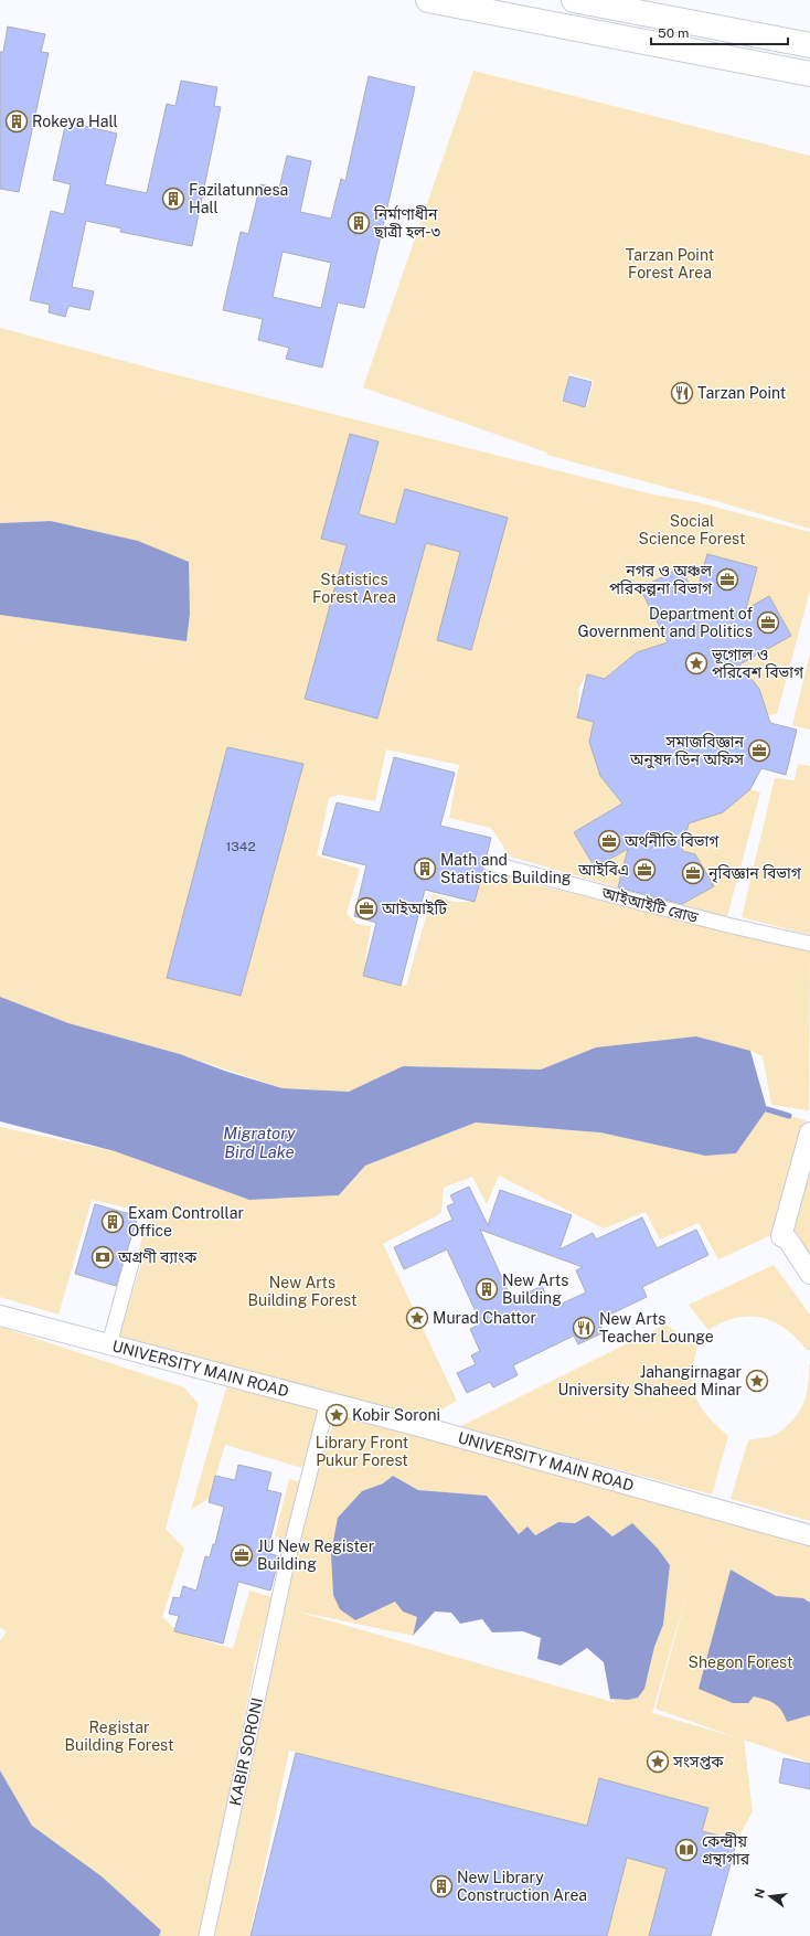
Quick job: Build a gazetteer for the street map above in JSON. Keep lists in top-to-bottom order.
{
  "streets": {
    "street": ["আইআইটি রোড", "UNIVERSITY MAIN ROAD", "KABIR SORONI"]
  },
  "crossings": [
    ["UNIVERSITY MAIN ROAD", "KABIR SORONI"]
  ],
  "water": ["Migratory Bird Lake"],
  "parks": [
    "Tarzan Point Forest Area",
    "Social Science Forest",
    "Statistics Forest Area",
    "New Arts Building Forest",
    "Library Front Pukur Forest",
    "Shegon Forest",
    "Registar Building Forest"
  ],
  "places": {
    "building": [
      "Rokeya Hall",
      "Fazilatunnesa Hall",
      "নির্মাণাধীন ছাত্রী হল-৩",
      "Math and Statistics Building",
      "Exam Controllar Office",
      "New Arts Building",
      "New Library Construction Area"
    ],
    "restaurant": ["Tarzan Point", "New Arts Teacher Lounge"],
    "office": [
      "নগর ও অঞ্চল পরিকল্পনা বিভাগ",
      "Department of Government and Politics",
      "সমাজবিজ্ঞান অনুষদ ডিন অফিস",
      "অর্থনীতি বিভাগ",
      "আইবিএ",
      "নৃবিজ্ঞান বিভাগ",
      "আইআইটি",
      "JU New Register Building"
    ],
    "place": [
      "ভূগোল ও পরিবেশ বিভাগ",
      "Murad Chattor",
      "Jahangirnagar University Shaheed Minar",
      "Kobir Soroni",
      "সংসপ্তক"
    ],
    "bank": ["অগ্রণী ব্যাংক"],
    "library": ["কেন্দ্রীয় গ্রন্থাগার"]
  },
  "house_numbers": ["1342"],
  "scale_bar": "50 m",
  "north": "left"
}
